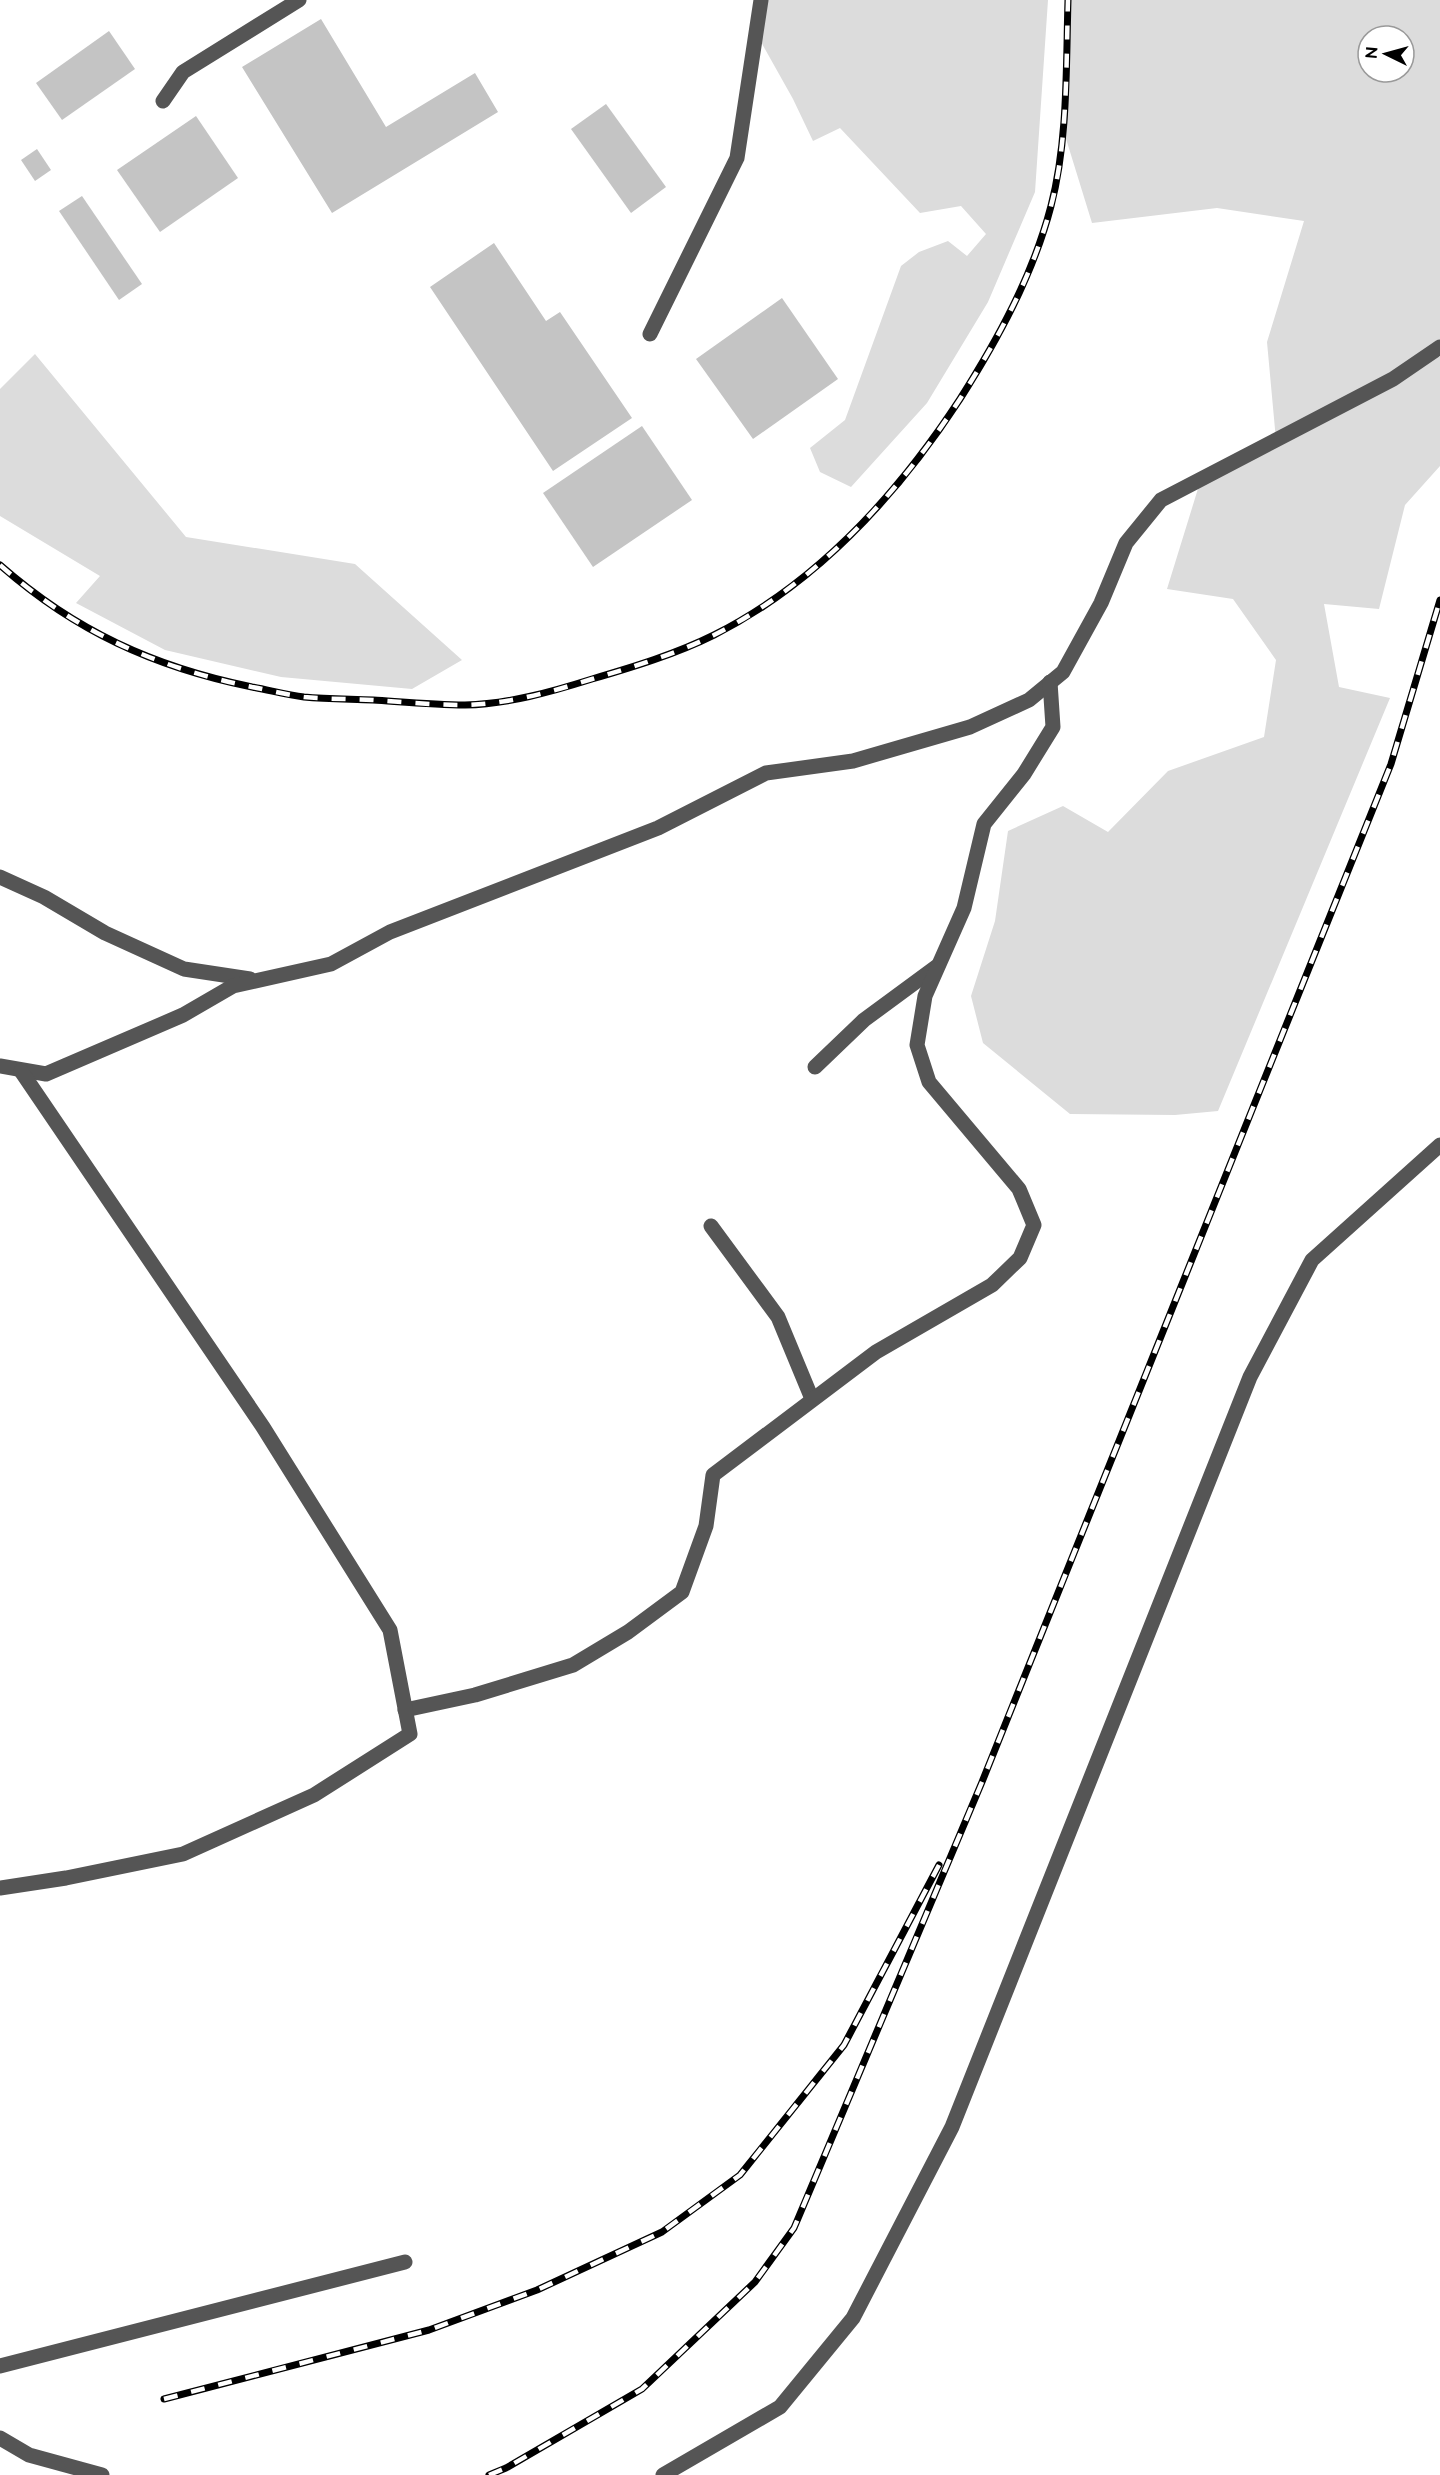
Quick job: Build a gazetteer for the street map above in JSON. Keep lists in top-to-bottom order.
{
  "north": "left"
}
